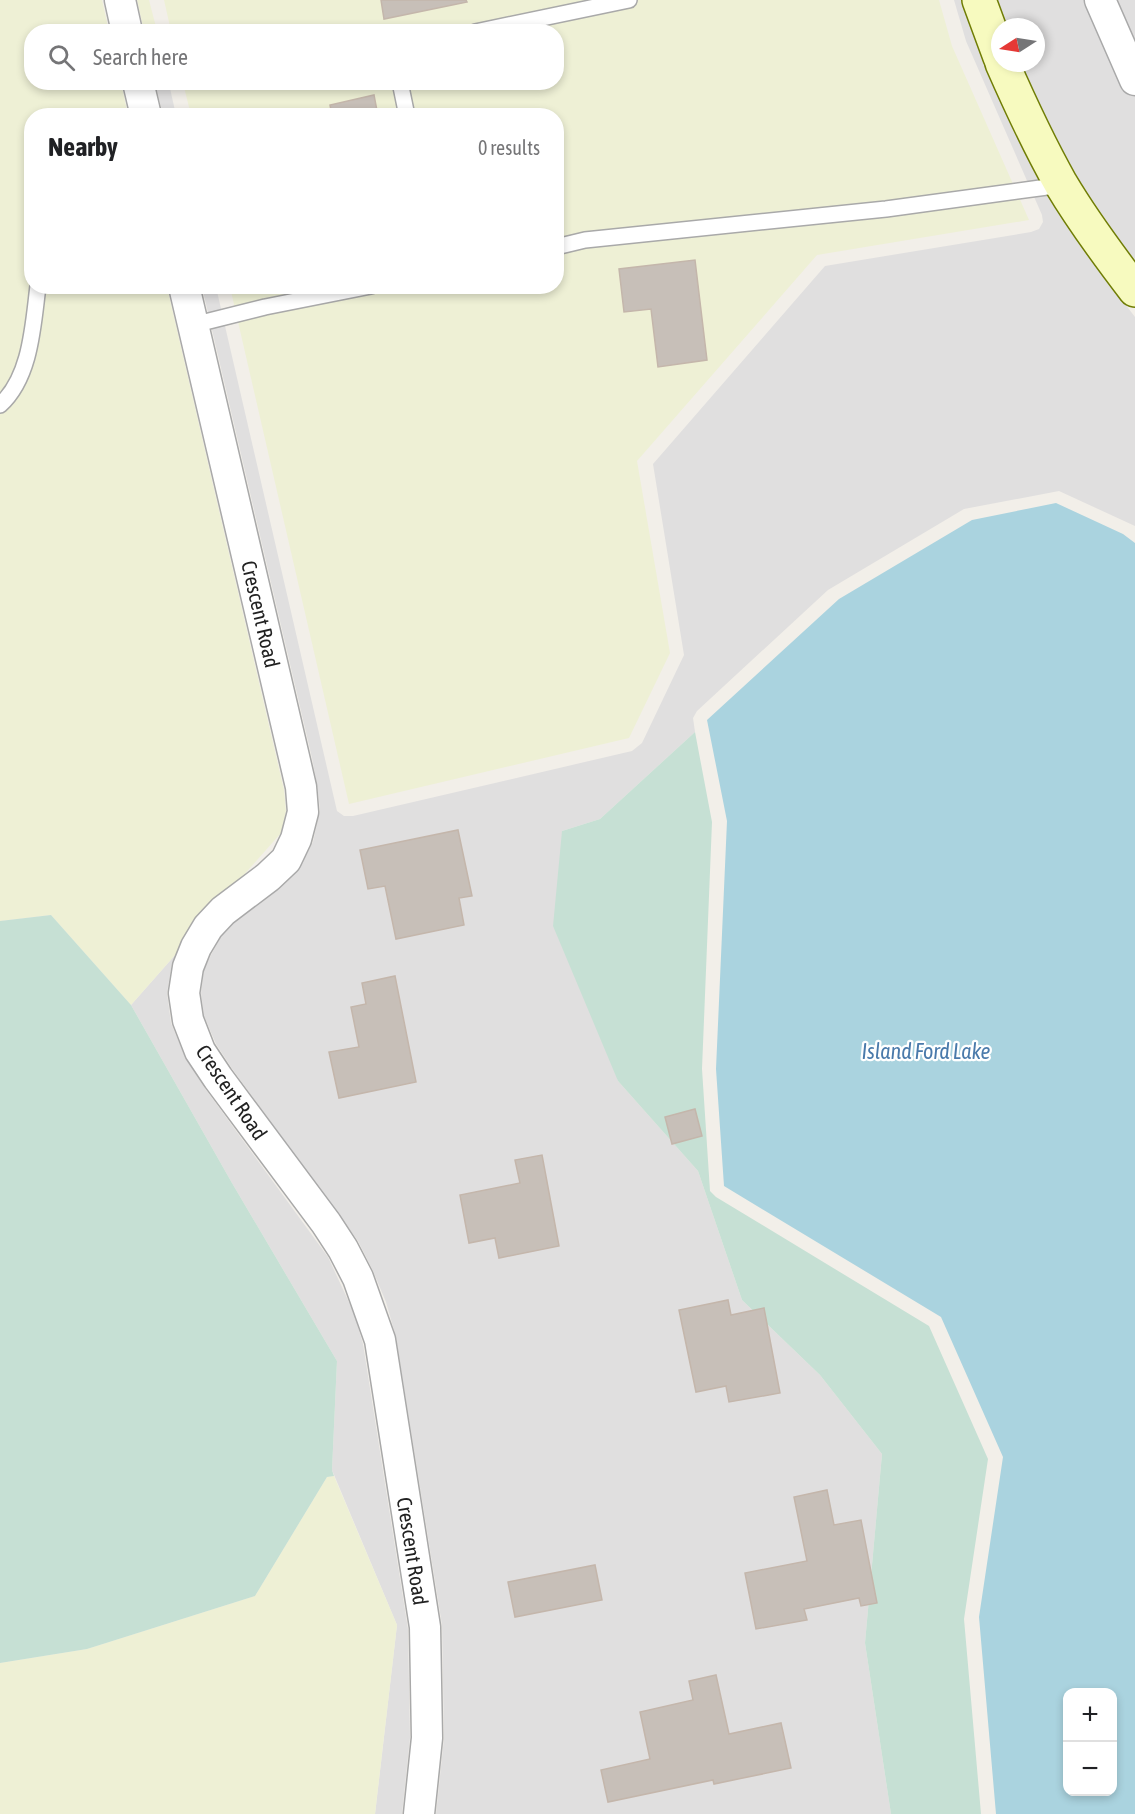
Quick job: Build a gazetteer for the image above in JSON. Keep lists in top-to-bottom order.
{
  "streets": {
    "street": ["Crescent Road"]
  },
  "water": ["Island Ford Lake"],
  "north": "left",
  "page": {
    "search": "Search here",
    "heading": ["Nearby", "0 results"],
    "map_buttons": ["+", "−"]
  }
}
